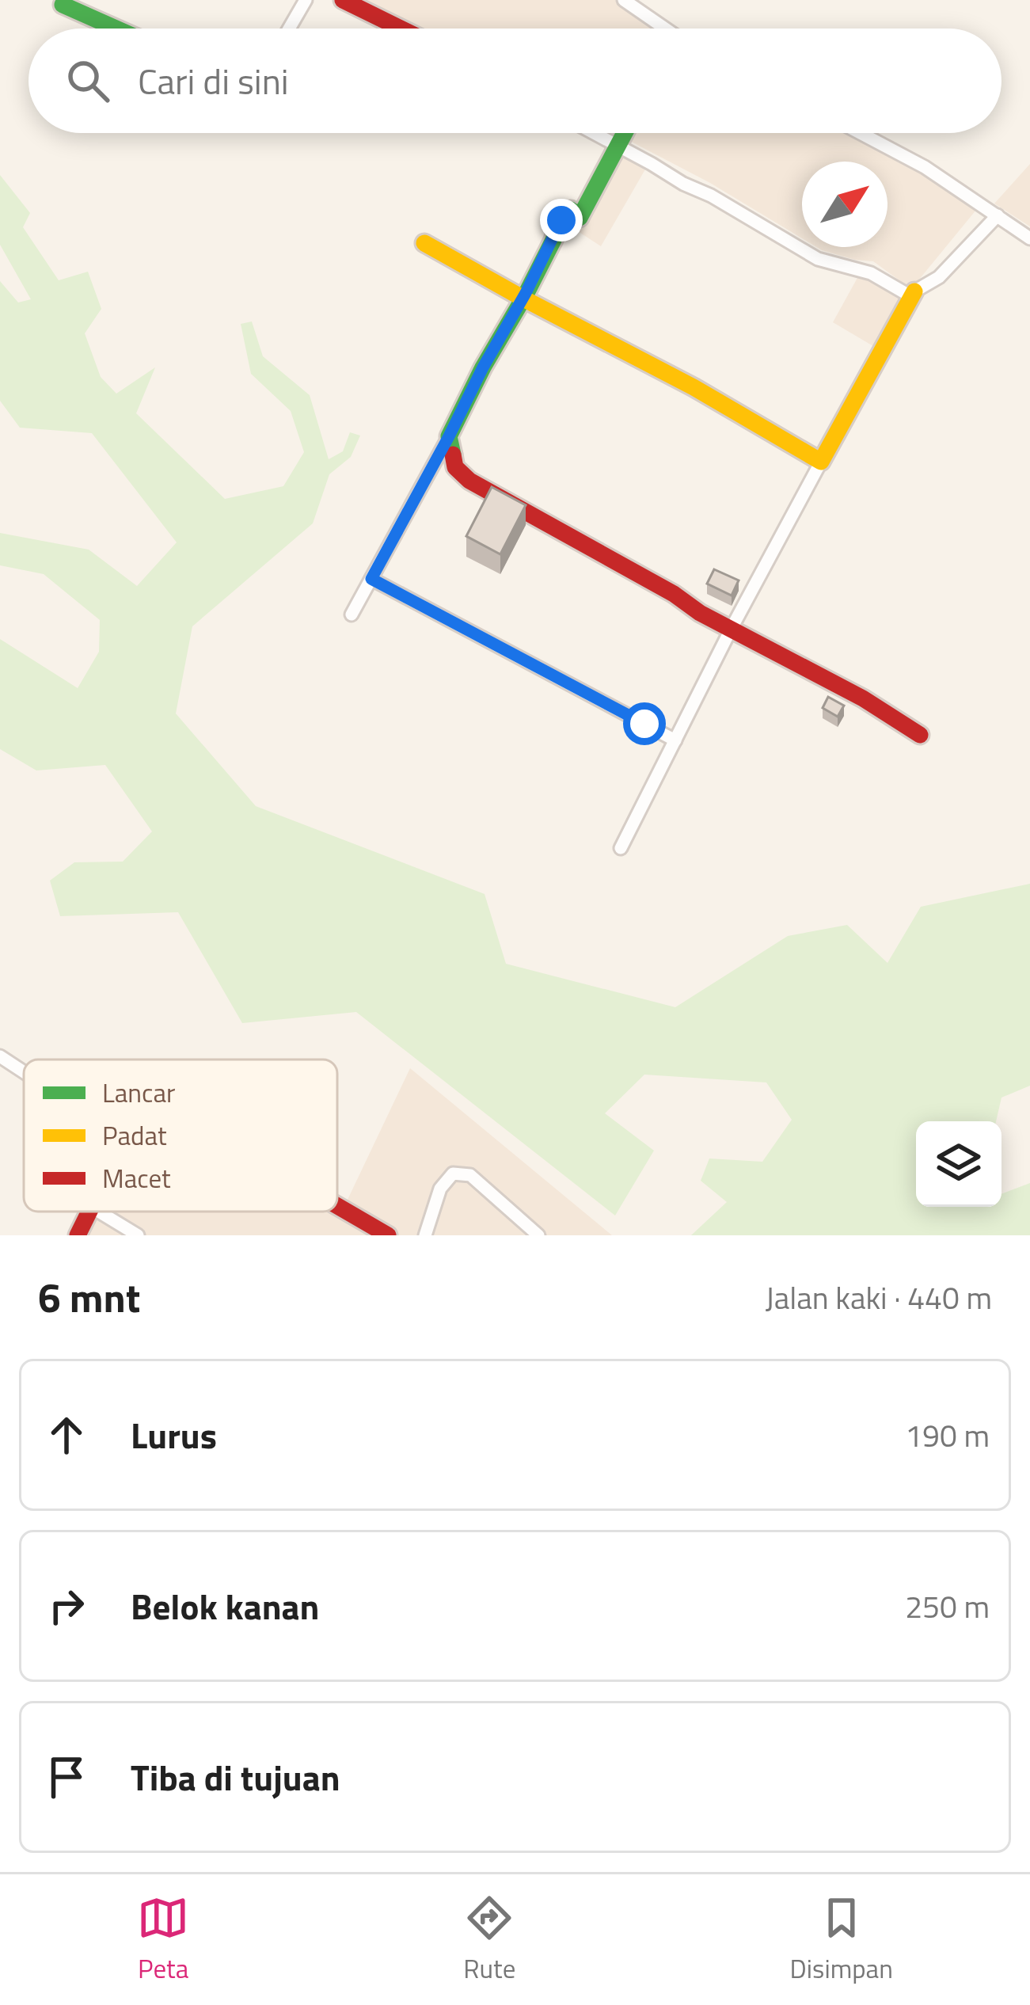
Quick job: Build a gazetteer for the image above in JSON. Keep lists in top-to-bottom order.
{
  "legend": ["Lancar", "Padat", "Macet"],
  "north": "top right",
  "page": {
    "search": "Cari di sini",
    "heading": ["6 mnt", "Jalan kaki · 440 m"],
    "list": [
      ["Lurus", "190 m"],
      ["Belok kanan", "250 m"],
      "Tiba di tujuan"
    ],
    "nav": ["Peta", "Rute", "Disimpan"]
  }
}
